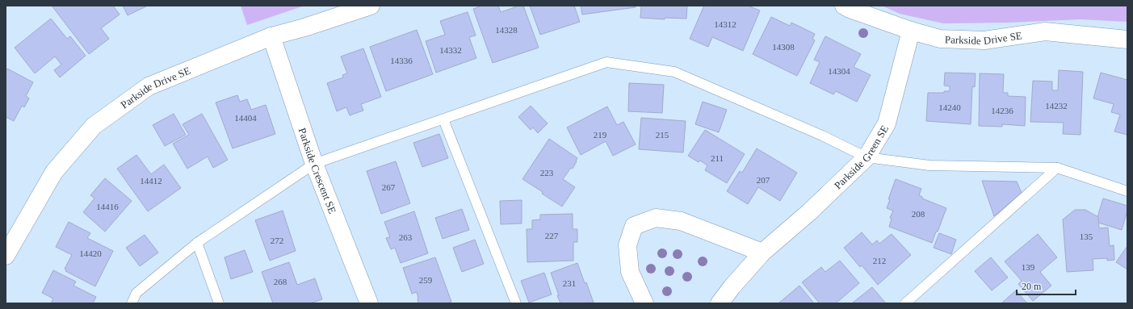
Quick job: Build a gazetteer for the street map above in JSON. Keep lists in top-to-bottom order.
{
  "streets": {
    "street": ["Parkside Drive SE", "Parkside Green SE", "Parkside Crescent SE"]
  },
  "crossings": [
    ["Parkside Drive SE", "Parkside Green SE"],
    ["Parkside Drive SE", "Parkside Crescent SE"]
  ],
  "house_numbers": [
    "14312",
    "14328",
    "14308",
    "14332",
    "14336",
    "14304",
    "14232",
    "14240",
    "14236",
    "14404",
    "219",
    "215",
    "211",
    "223",
    "207",
    "14412",
    "267",
    "14416",
    "208",
    "227",
    "135",
    "263",
    "272",
    "14420",
    "212",
    "139",
    "259",
    "268",
    "231"
  ],
  "scale_bar": "20 m"
}
